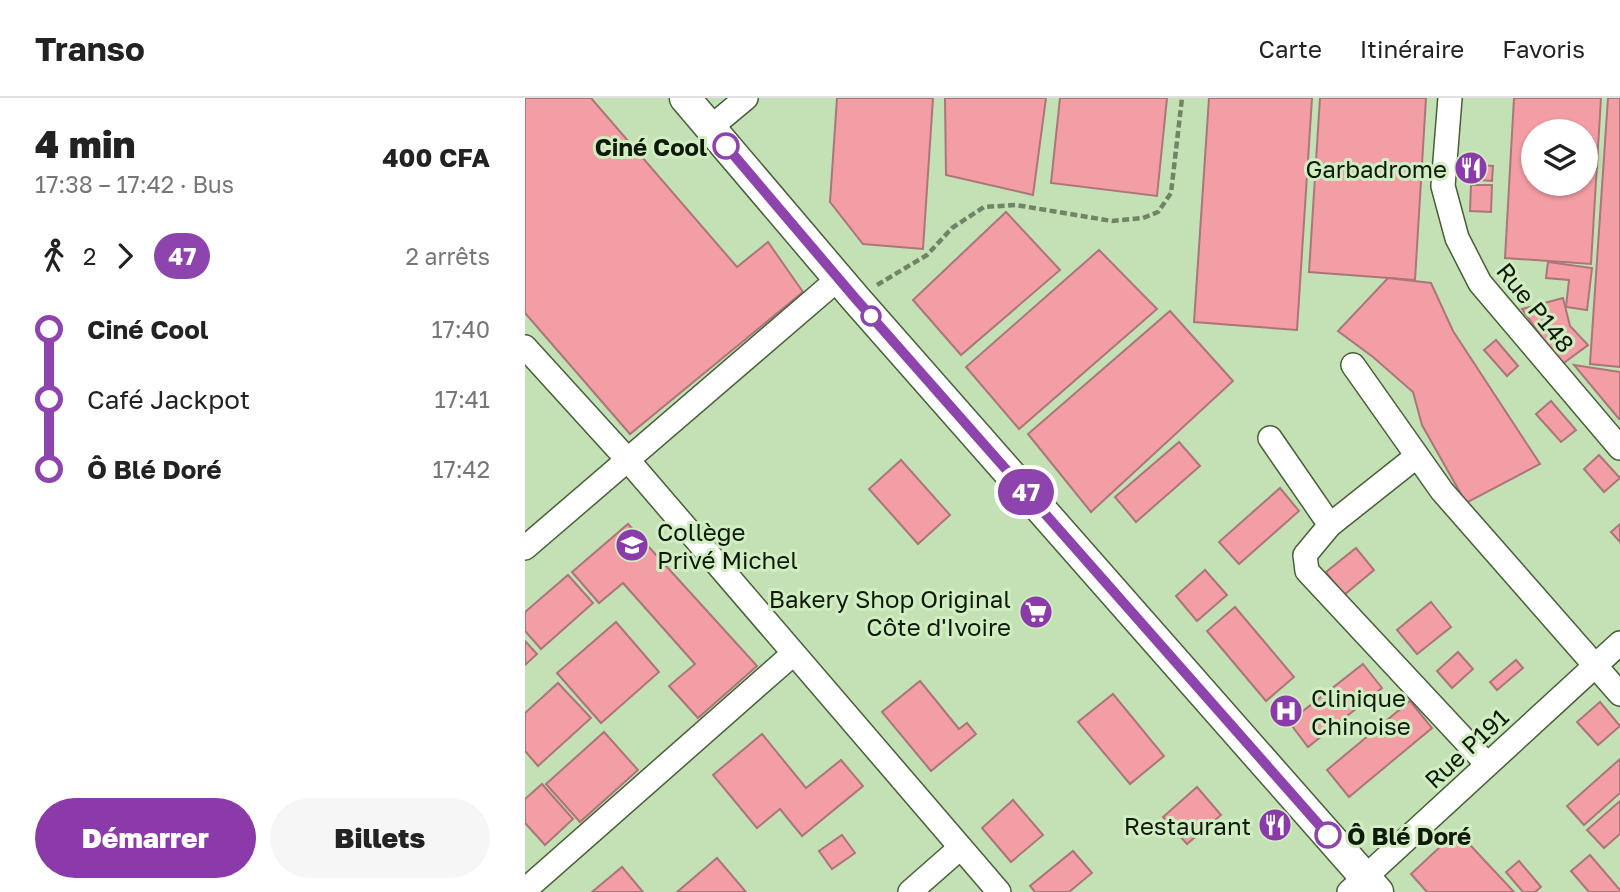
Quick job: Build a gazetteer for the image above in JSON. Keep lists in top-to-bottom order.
{
  "streets": {
    "street": ["Rue P148", "Rue P191"]
  },
  "places": {
    "other": ["Ciné Cool", "Ô Blé Doré"],
    "restaurant": ["Garbadrome", "Restaurant"],
    "school or university": ["Collège Privé Michel"],
    "supermarket": ["Bakery Shop Original Côte d'Ivoire"],
    "hospital": ["Clinique Chinoise"]
  },
  "lines": ["bus line 47"],
  "page": {
    "header": "Transo",
    "nav": ["Carte", "Itinéraire", "Favoris"],
    "heading": ["4 min", "17:38 – 17:42 · Bus", "400 CFA"],
    "on_map": "47",
    "legs": ["2", "47", "2 arrêts"],
    "list": [
      {
        "name": "Ciné Cool",
        "value": "17:40"
      },
      {
        "name": "Café Jackpot",
        "value": "17:41"
      },
      {
        "name": "Ô Blé Doré",
        "value": "17:42"
      }
    ],
    "buttons": ["Démarrer", "Billets"]
  }
}
